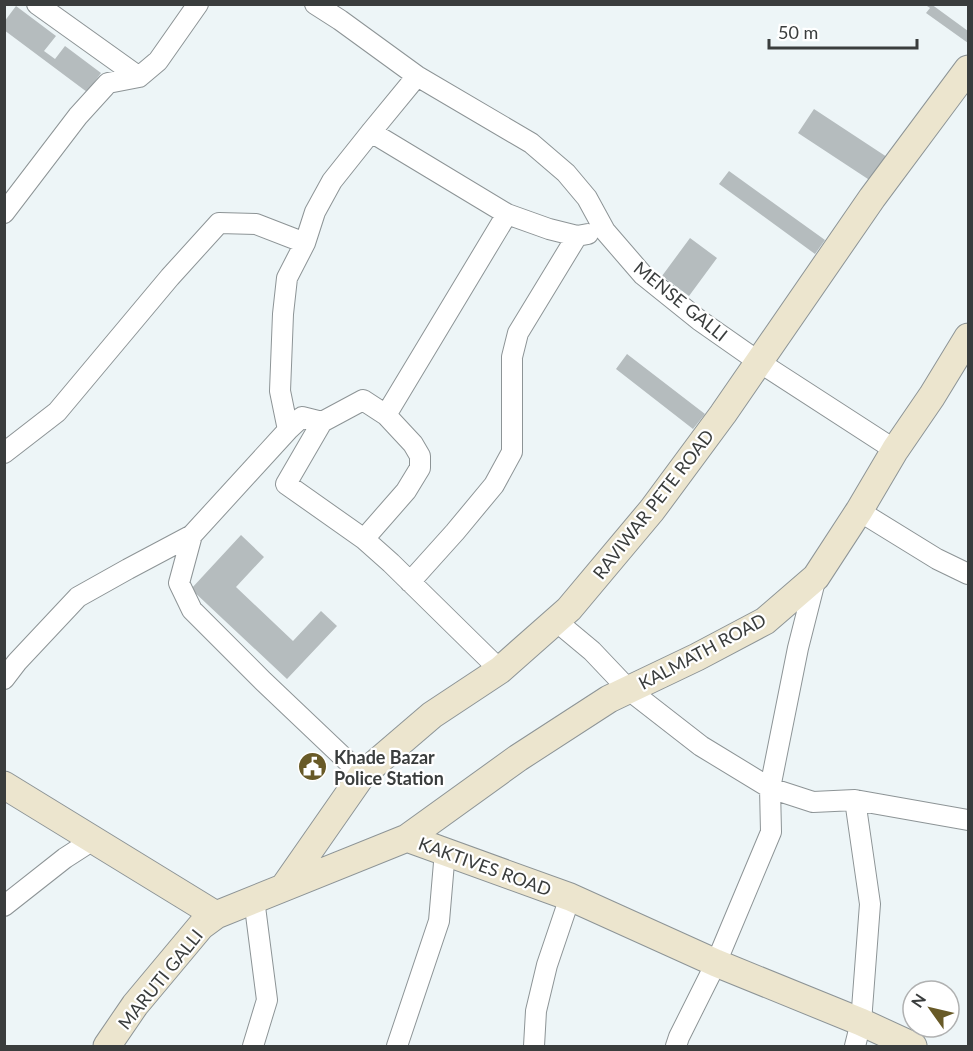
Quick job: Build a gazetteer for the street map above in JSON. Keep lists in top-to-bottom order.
{
  "streets": {
    "street": [
      "MENSE GALLI",
      "RAVIWAR PETE ROAD",
      "KALMATH ROAD",
      "KAKTIVES ROAD",
      "MARUTI GALLI"
    ]
  },
  "crossings": [
    ["MENSE GALLI", "RAVIWAR PETE ROAD"],
    ["MENSE GALLI", "KALMATH ROAD"],
    ["RAVIWAR PETE ROAD", "KAKTIVES ROAD"],
    ["KALMATH ROAD", "KAKTIVES ROAD"],
    ["KAKTIVES ROAD", "MARUTI GALLI"]
  ],
  "places": {
    "public building": ["Khade Bazar Police Station"]
  },
  "scale_bar": "50 m",
  "north": "top left"
}
